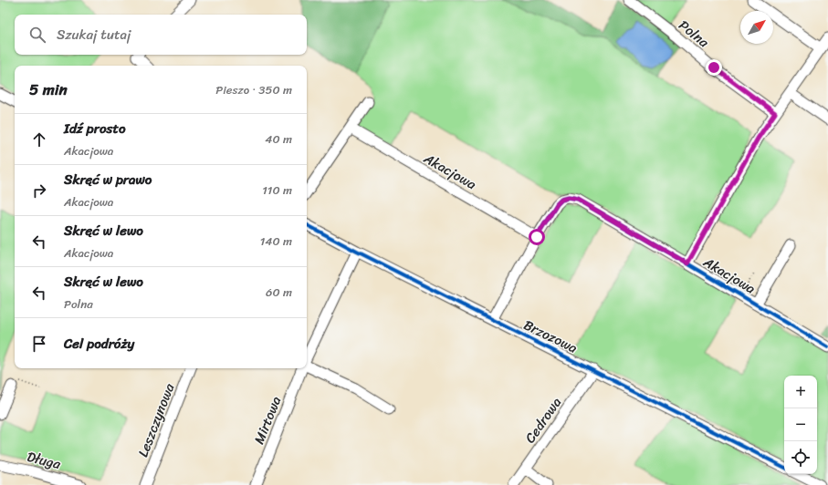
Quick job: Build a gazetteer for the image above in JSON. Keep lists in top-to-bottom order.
{
  "streets": {
    "street": [
      "Polna",
      "Akacjowa",
      "Brzozowa",
      "Leszczynowa",
      "Mirtowa",
      "Cedrowa",
      "Długa"
    ]
  },
  "crossings": [
    ["Polna", "Akacjowa"],
    ["Akacjowa", "Brzozowa"],
    ["Brzozowa", "Mirtowa"],
    ["Brzozowa", "Cedrowa"]
  ],
  "north": "top right",
  "page": {
    "search": "Szukaj tutaj",
    "heading": ["5 min", "Pieszo · 350 m"],
    "list": [
      ["Idź prosto", "Akacjowa", "40 m"],
      ["Skręć w prawo", "Akacjowa", "110 m"],
      ["Skręć w lewo", "Akacjowa", "140 m"],
      ["Skręć w lewo", "Polna", "60 m"],
      "Cel podróży"
    ],
    "map_buttons": ["+", "−"]
  }
}
